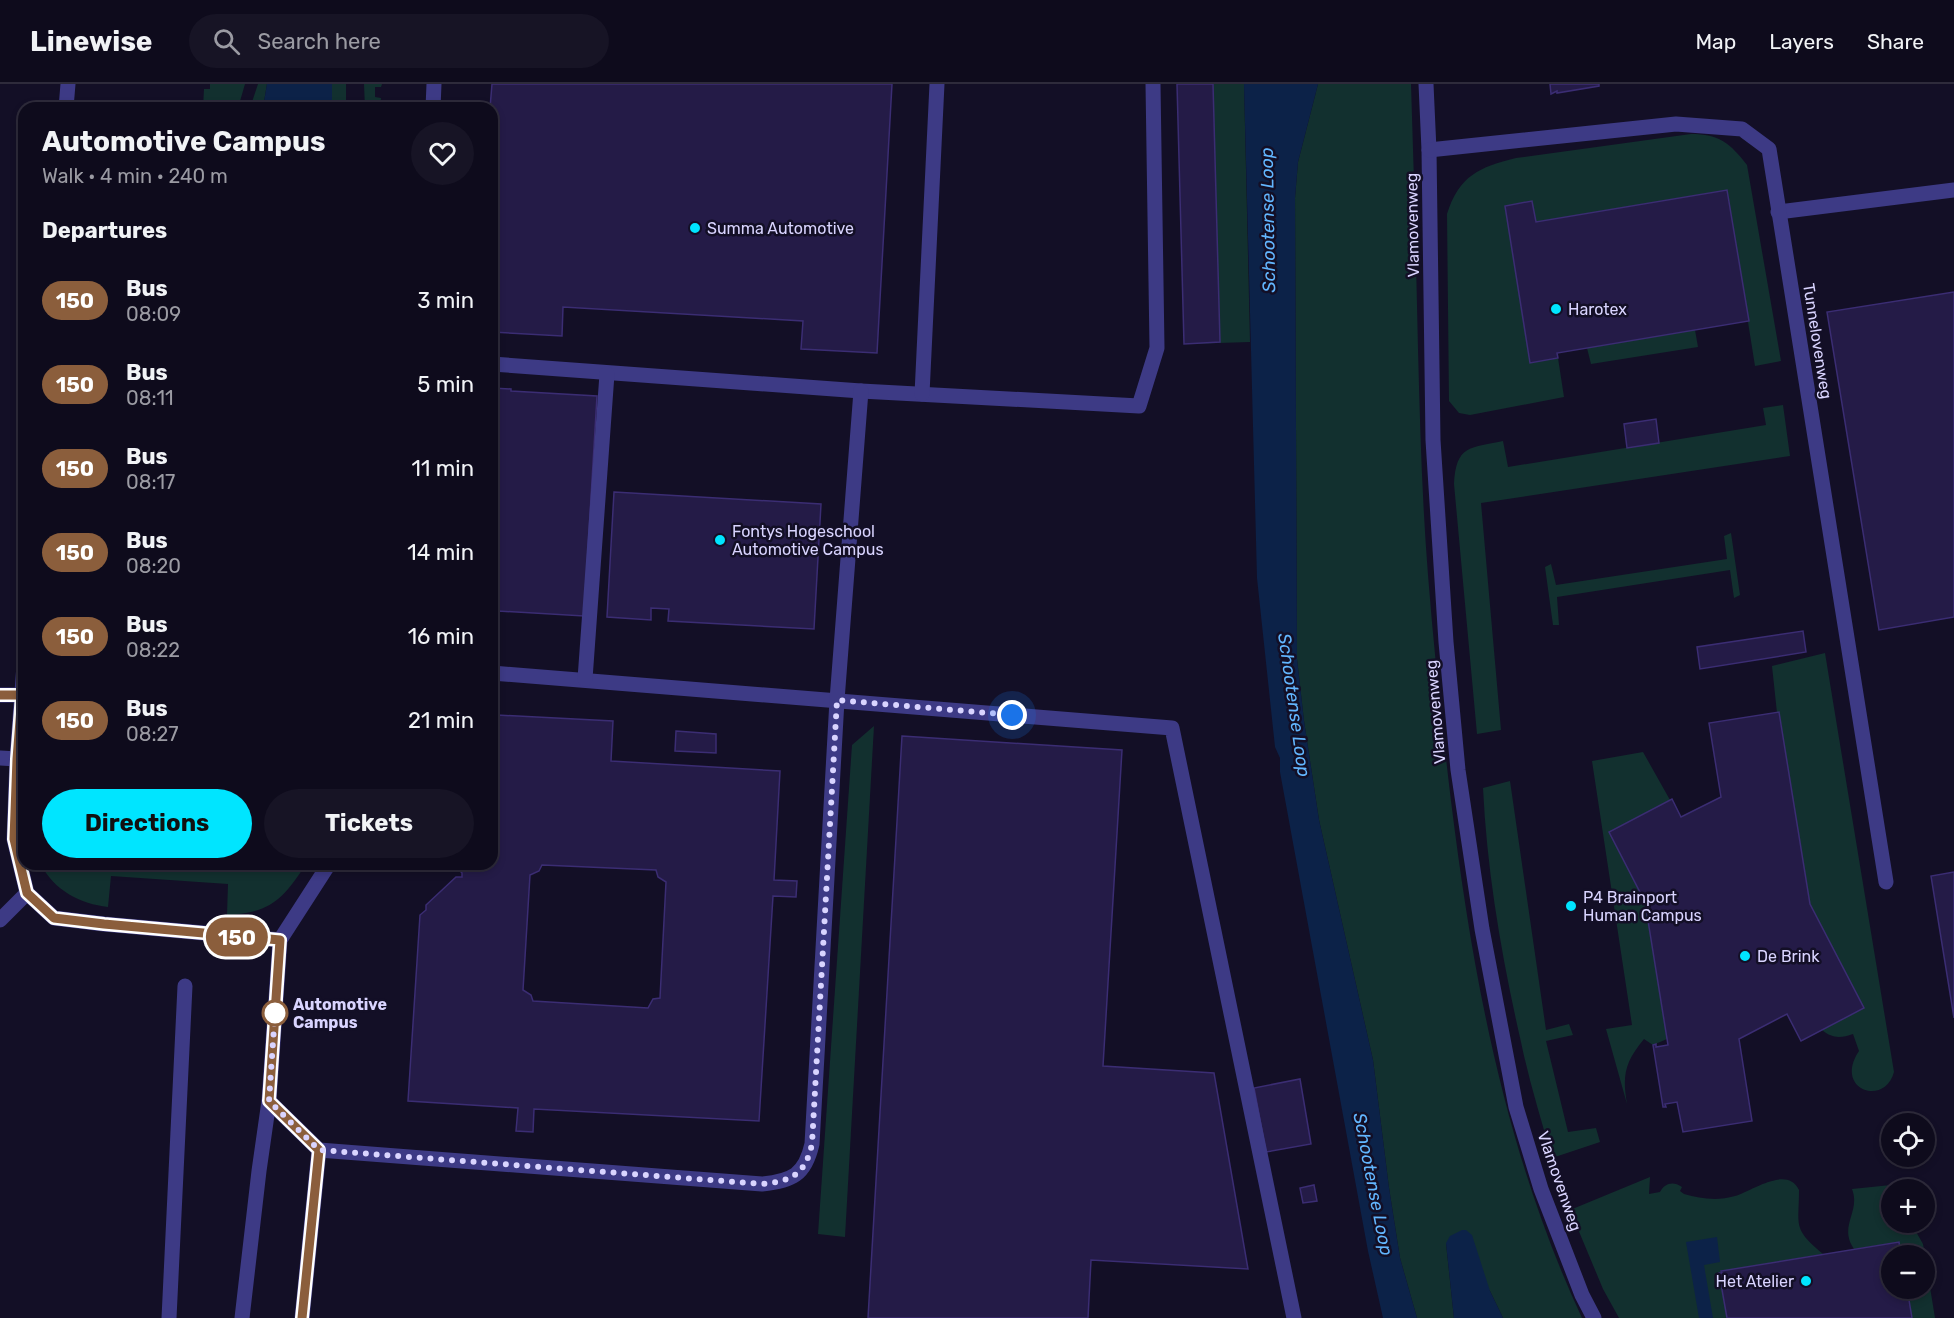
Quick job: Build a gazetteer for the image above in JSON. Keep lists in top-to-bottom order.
{
  "streets": {
    "street": ["Vlamovenweg", "Tunnelovenweg"]
  },
  "crossings": [
    ["Vlamovenweg", "Tunnelovenweg"]
  ],
  "water": ["Schootense Loop"],
  "places": [
    "Summa Automotive",
    "Harotex",
    "Fontys Hogeschool Automotive Campus",
    "P4 Brainport Human Campus",
    "De Brink",
    "Automotive Campus",
    "Het Atelier"
  ],
  "lines": ["bus line 150"],
  "page": {
    "header": "Linewise",
    "search": "Search here",
    "nav": ["Map", "Layers", "Share"],
    "on_map": "150",
    "heading": [
      ["Automotive Campus", "Walk · 4 min · 240 m"],
      "Departures"
    ],
    "list": [
      {
        "mark": "150",
        "name": "Bus",
        "note": "08:09",
        "value": "3 min"
      },
      {
        "mark": "150",
        "name": "Bus",
        "note": "08:11",
        "value": "5 min"
      },
      {
        "mark": "150",
        "name": "Bus",
        "note": "08:17",
        "value": "11 min"
      },
      {
        "mark": "150",
        "name": "Bus",
        "note": "08:20",
        "value": "14 min"
      },
      {
        "mark": "150",
        "name": "Bus",
        "note": "08:22",
        "value": "16 min"
      },
      {
        "mark": "150",
        "name": "Bus",
        "note": "08:27",
        "value": "21 min"
      }
    ],
    "buttons": ["Directions", "Tickets"],
    "map_buttons": ["+", "−"]
  }
}
